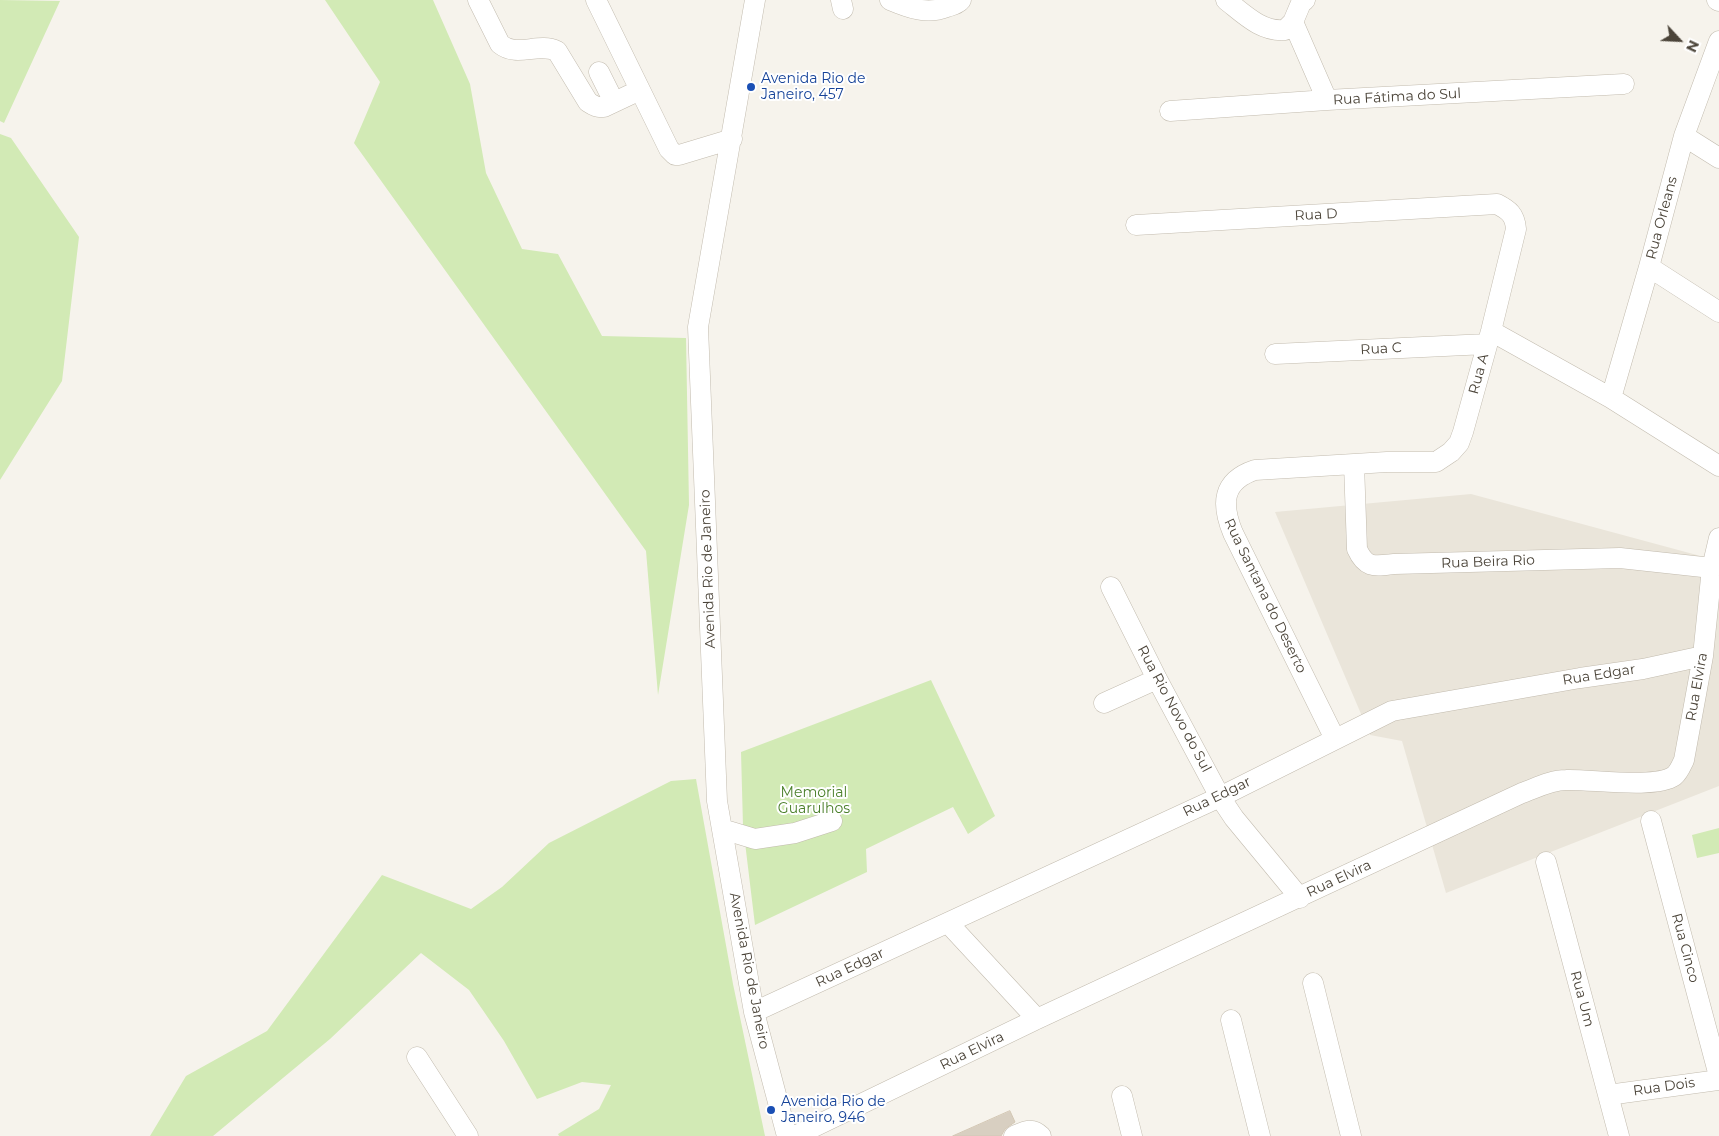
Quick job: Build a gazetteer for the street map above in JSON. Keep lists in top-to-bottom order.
{
  "streets": {
    "street": [
      "Rua Fátima do Sul",
      "Rua D",
      "Rua Orleans",
      "Rua C",
      "Rua A",
      "Rua Beira Rio",
      "Avenida Rio de Janeiro",
      "Rua Santana do Deserto",
      "Rua Edgar",
      "Rua Elvira",
      "Rua Rio Novo do Sul",
      "Rua Cinco",
      "Rua Um",
      "Rua Dois"
    ]
  },
  "crossings": [
    ["Rua D", "Rua A"],
    ["Rua C", "Rua A"],
    ["Rua A", "Rua Beira Rio"],
    ["Rua A", "Rua Santana do Deserto"],
    ["Rua Beira Rio", "Rua Santana do Deserto"],
    ["Rua Beira Rio", "Rua Elvira"],
    ["Avenida Rio de Janeiro", "Rua Edgar"],
    ["Rua Santana do Deserto", "Rua Edgar"],
    ["Rua Edgar", "Rua Elvira"],
    ["Rua Edgar", "Rua Rio Novo do Sul"],
    ["Rua Elvira", "Rua Rio Novo do Sul"],
    ["Rua Cinco", "Rua Dois"],
    ["Rua Um", "Rua Dois"]
  ],
  "parks": ["Memorial Guarulhos"],
  "places": ["Avenida Rio de Janeiro, 457", "Avenida Rio de Janeiro, 946"],
  "north": "bottom right"
}
